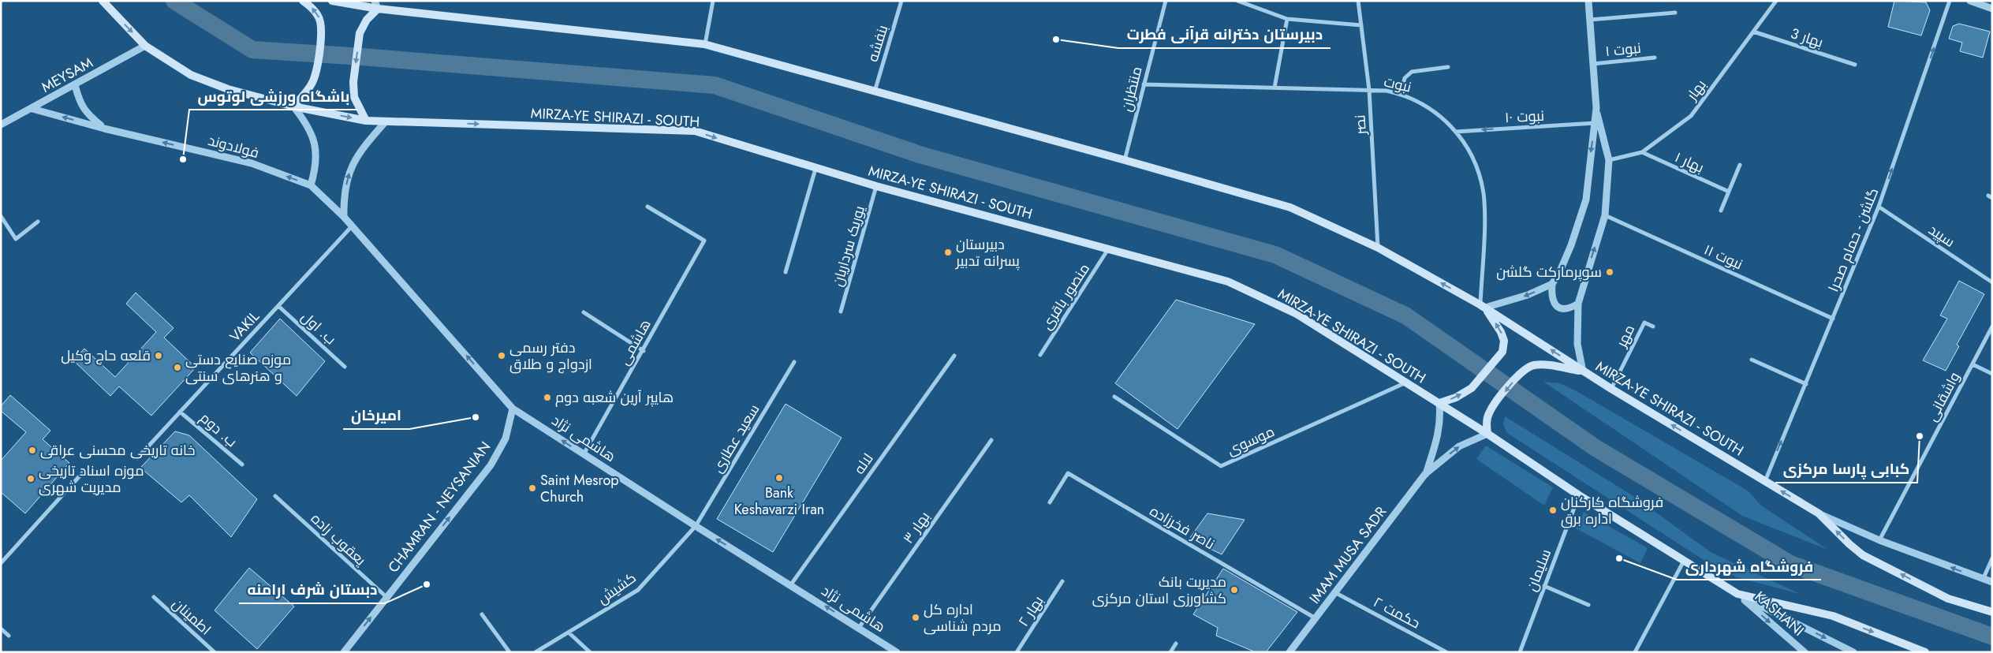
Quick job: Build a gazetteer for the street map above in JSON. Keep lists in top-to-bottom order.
{
  "streets": {
    "main road": ["MIRZA-YE SHIRAZI - SOUTH"],
    "street": [
      "بهار 3",
      "بنفشه",
      "نبوت ۱",
      "MEYSAM",
      "نبوت",
      "منتظران",
      "بهار",
      "نبوت ۱۰",
      "نصر",
      "فولادوند",
      "بهار ۱",
      "سپید",
      "گلشن - حمام صحرا",
      "یوریک سرداریان",
      "نبوت ۱۱",
      "منصور باقری",
      "VAKIL",
      "ب. اول",
      "مهر",
      "هاشمی",
      "واشقانی",
      "ب. دوم",
      "هاشمی نژاد",
      "سعید عطاری",
      "موسوی",
      "لاله",
      "CHAMRAN - NEYSANIAN",
      "بهار ۳",
      "ناصر فخرزاده",
      "یعقوب زاده",
      "IMAM MUSA SADR",
      "سلیمان",
      "کشیش",
      "بهار ۲",
      "حکمت ۲",
      "KASHANI",
      "اطمینان"
    ]
  },
  "crossings": [
    ["بهار 3", "بهار"],
    ["بنفشه", "MIRZA-YE SHIRAZI - SOUTH"],
    ["MEYSAM", "MIRZA-YE SHIRAZI - SOUTH"],
    ["MEYSAM", "فولادوند"],
    ["نبوت", "منتظران"],
    ["نبوت", "نبوت ۱۰"],
    ["نبوت", "MIRZA-YE SHIRAZI - SOUTH"],
    ["نبوت", "نصر"],
    ["منتظران", "MIRZA-YE SHIRAZI - SOUTH"],
    ["بهار", "بهار ۱"],
    ["MIRZA-YE SHIRAZI - SOUTH", "نصر"],
    ["MIRZA-YE SHIRAZI - SOUTH", "گلشن - حمام صحرا"],
    ["MIRZA-YE SHIRAZI - SOUTH", "یوریک سرداریان"],
    ["MIRZA-YE SHIRAZI - SOUTH", "منصور باقری"],
    ["MIRZA-YE SHIRAZI - SOUTH", "مهر"],
    ["MIRZA-YE SHIRAZI - SOUTH", "واشقانی"],
    ["MIRZA-YE SHIRAZI - SOUTH", "موسوی"],
    ["MIRZA-YE SHIRAZI - SOUTH", "IMAM MUSA SADR"],
    ["MIRZA-YE SHIRAZI - SOUTH", "سلیمان"],
    ["MIRZA-YE SHIRAZI - SOUTH", "KASHANI"],
    ["فولادوند", "هاشمی نژاد"],
    ["سپید", "گلشن - حمام صحرا"],
    ["گلشن - حمام صحرا", "نبوت ۱۱"],
    ["VAKIL", "ب. اول"],
    ["VAKIL", "ب. دوم"],
    ["VAKIL", "هاشمی نژاد"],
    ["هاشمی", "هاشمی نژاد"],
    ["هاشمی نژاد", "سعید عطاری"],
    ["هاشمی نژاد", "لاله"],
    ["هاشمی نژاد", "CHAMRAN - NEYSANIAN"],
    ["هاشمی نژاد", "بهار ۳"],
    ["هاشمی نژاد", "کشیش"],
    ["سعید عطاری", "کشیش"],
    ["CHAMRAN - NEYSANIAN", "یعقوب زاده"],
    ["ناصر فخرزاده", "IMAM MUSA SADR"],
    ["IMAM MUSA SADR", "حکمت ۲"]
  ],
  "one_way": [
    "نبوت ۱۰",
    "فولادوند",
    "گلشن - حمام صحرا",
    "هاشمی نژاد",
    "CHAMRAN - NEYSANIAN",
    "KASHANI"
  ],
  "places": [
    "دبیرستان دخترانه قرآنی فطرت",
    "باشگاه ورزشی لوتوس",
    "دبیرستان پسرانه تدبیر",
    "سوپرمارکت گلشن",
    "قلعه حاج وکیل",
    "دفتر رسمی ازدواج و طلاق",
    "موزه صنایع دستی و هنرهای سنتی",
    "هایپر آرین شعبه دوم",
    "امیرخان",
    "کبابی پارسا مرکزی",
    "خانه تاریخی محسنی عراقی",
    "Bank Keshavarzi Iran",
    "موزه اسناد تاریخی مدیریت شهری",
    "Saint Mesrop Church",
    "فروشگاه کارکنان اداره برق",
    "فروشگاه شهرداری",
    "دبستان شرف ارامنه",
    "مدیریت بانک کشاورزی استان مرکزی",
    "اداره کل مردم شناسی"
  ]
}
